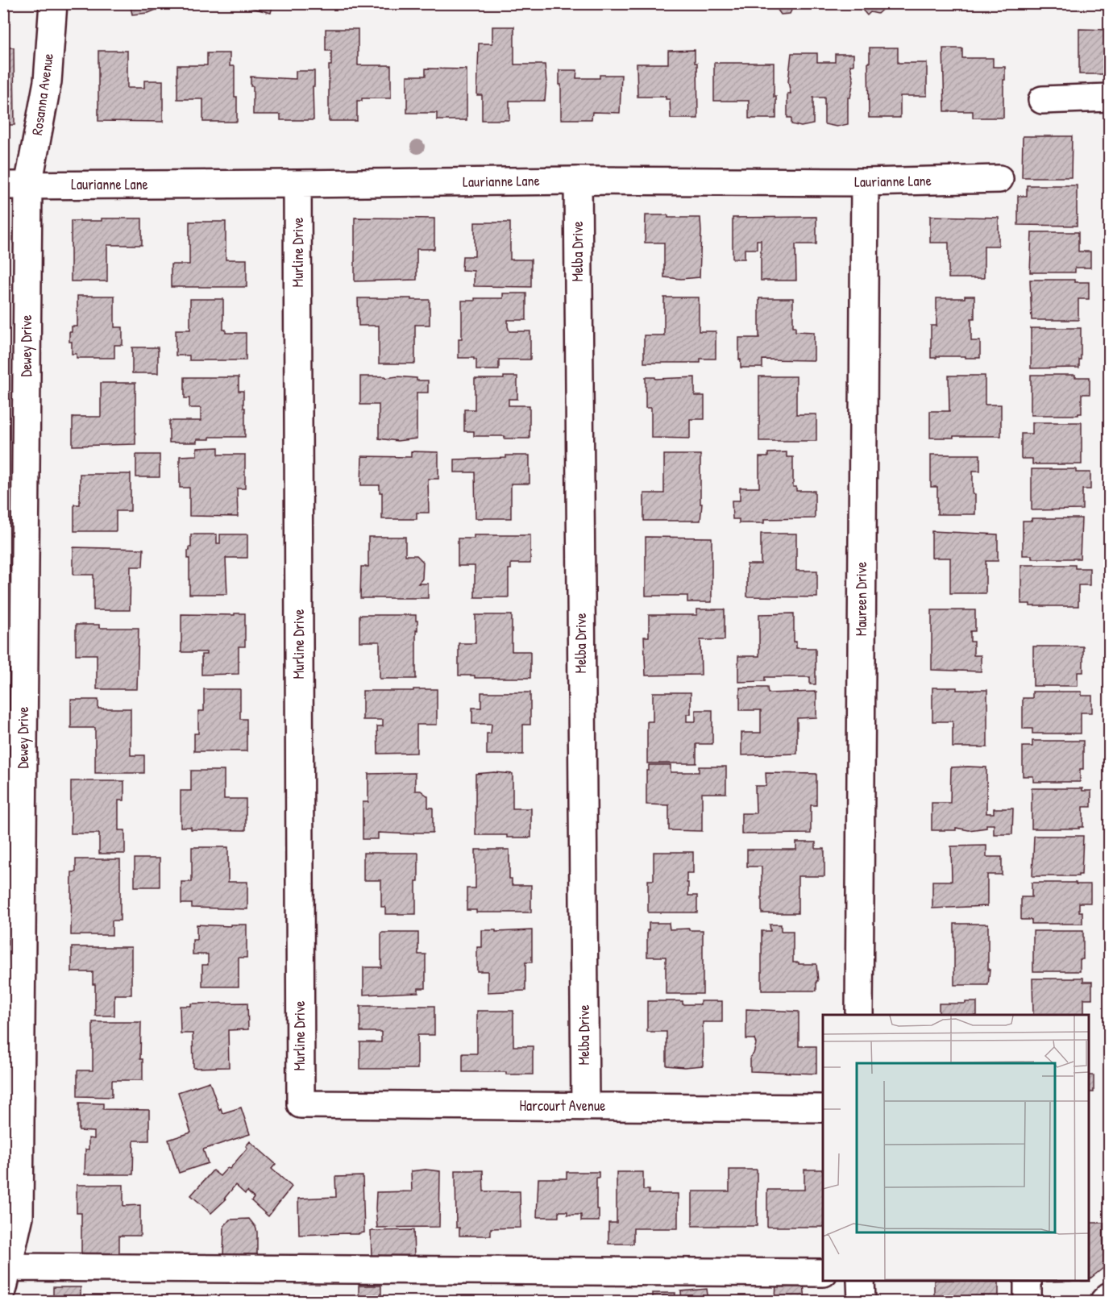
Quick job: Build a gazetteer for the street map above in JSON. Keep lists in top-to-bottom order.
{
  "streets": {
    "street": [
      "Rosanna Avenue",
      "Laurianne Lane",
      "Melba Drive",
      "Murline Drive",
      "Dewey Drive",
      "Maureen Drive",
      "Harcourt Avenue"
    ]
  },
  "crossings": [
    ["Rosanna Avenue", "Laurianne Lane"],
    ["Rosanna Avenue", "Dewey Drive"],
    ["Laurianne Lane", "Melba Drive"],
    ["Laurianne Lane", "Murline Drive"],
    ["Laurianne Lane", "Dewey Drive"],
    ["Laurianne Lane", "Maureen Drive"],
    ["Melba Drive", "Harcourt Avenue"],
    ["Murline Drive", "Harcourt Avenue"]
  ]
}
